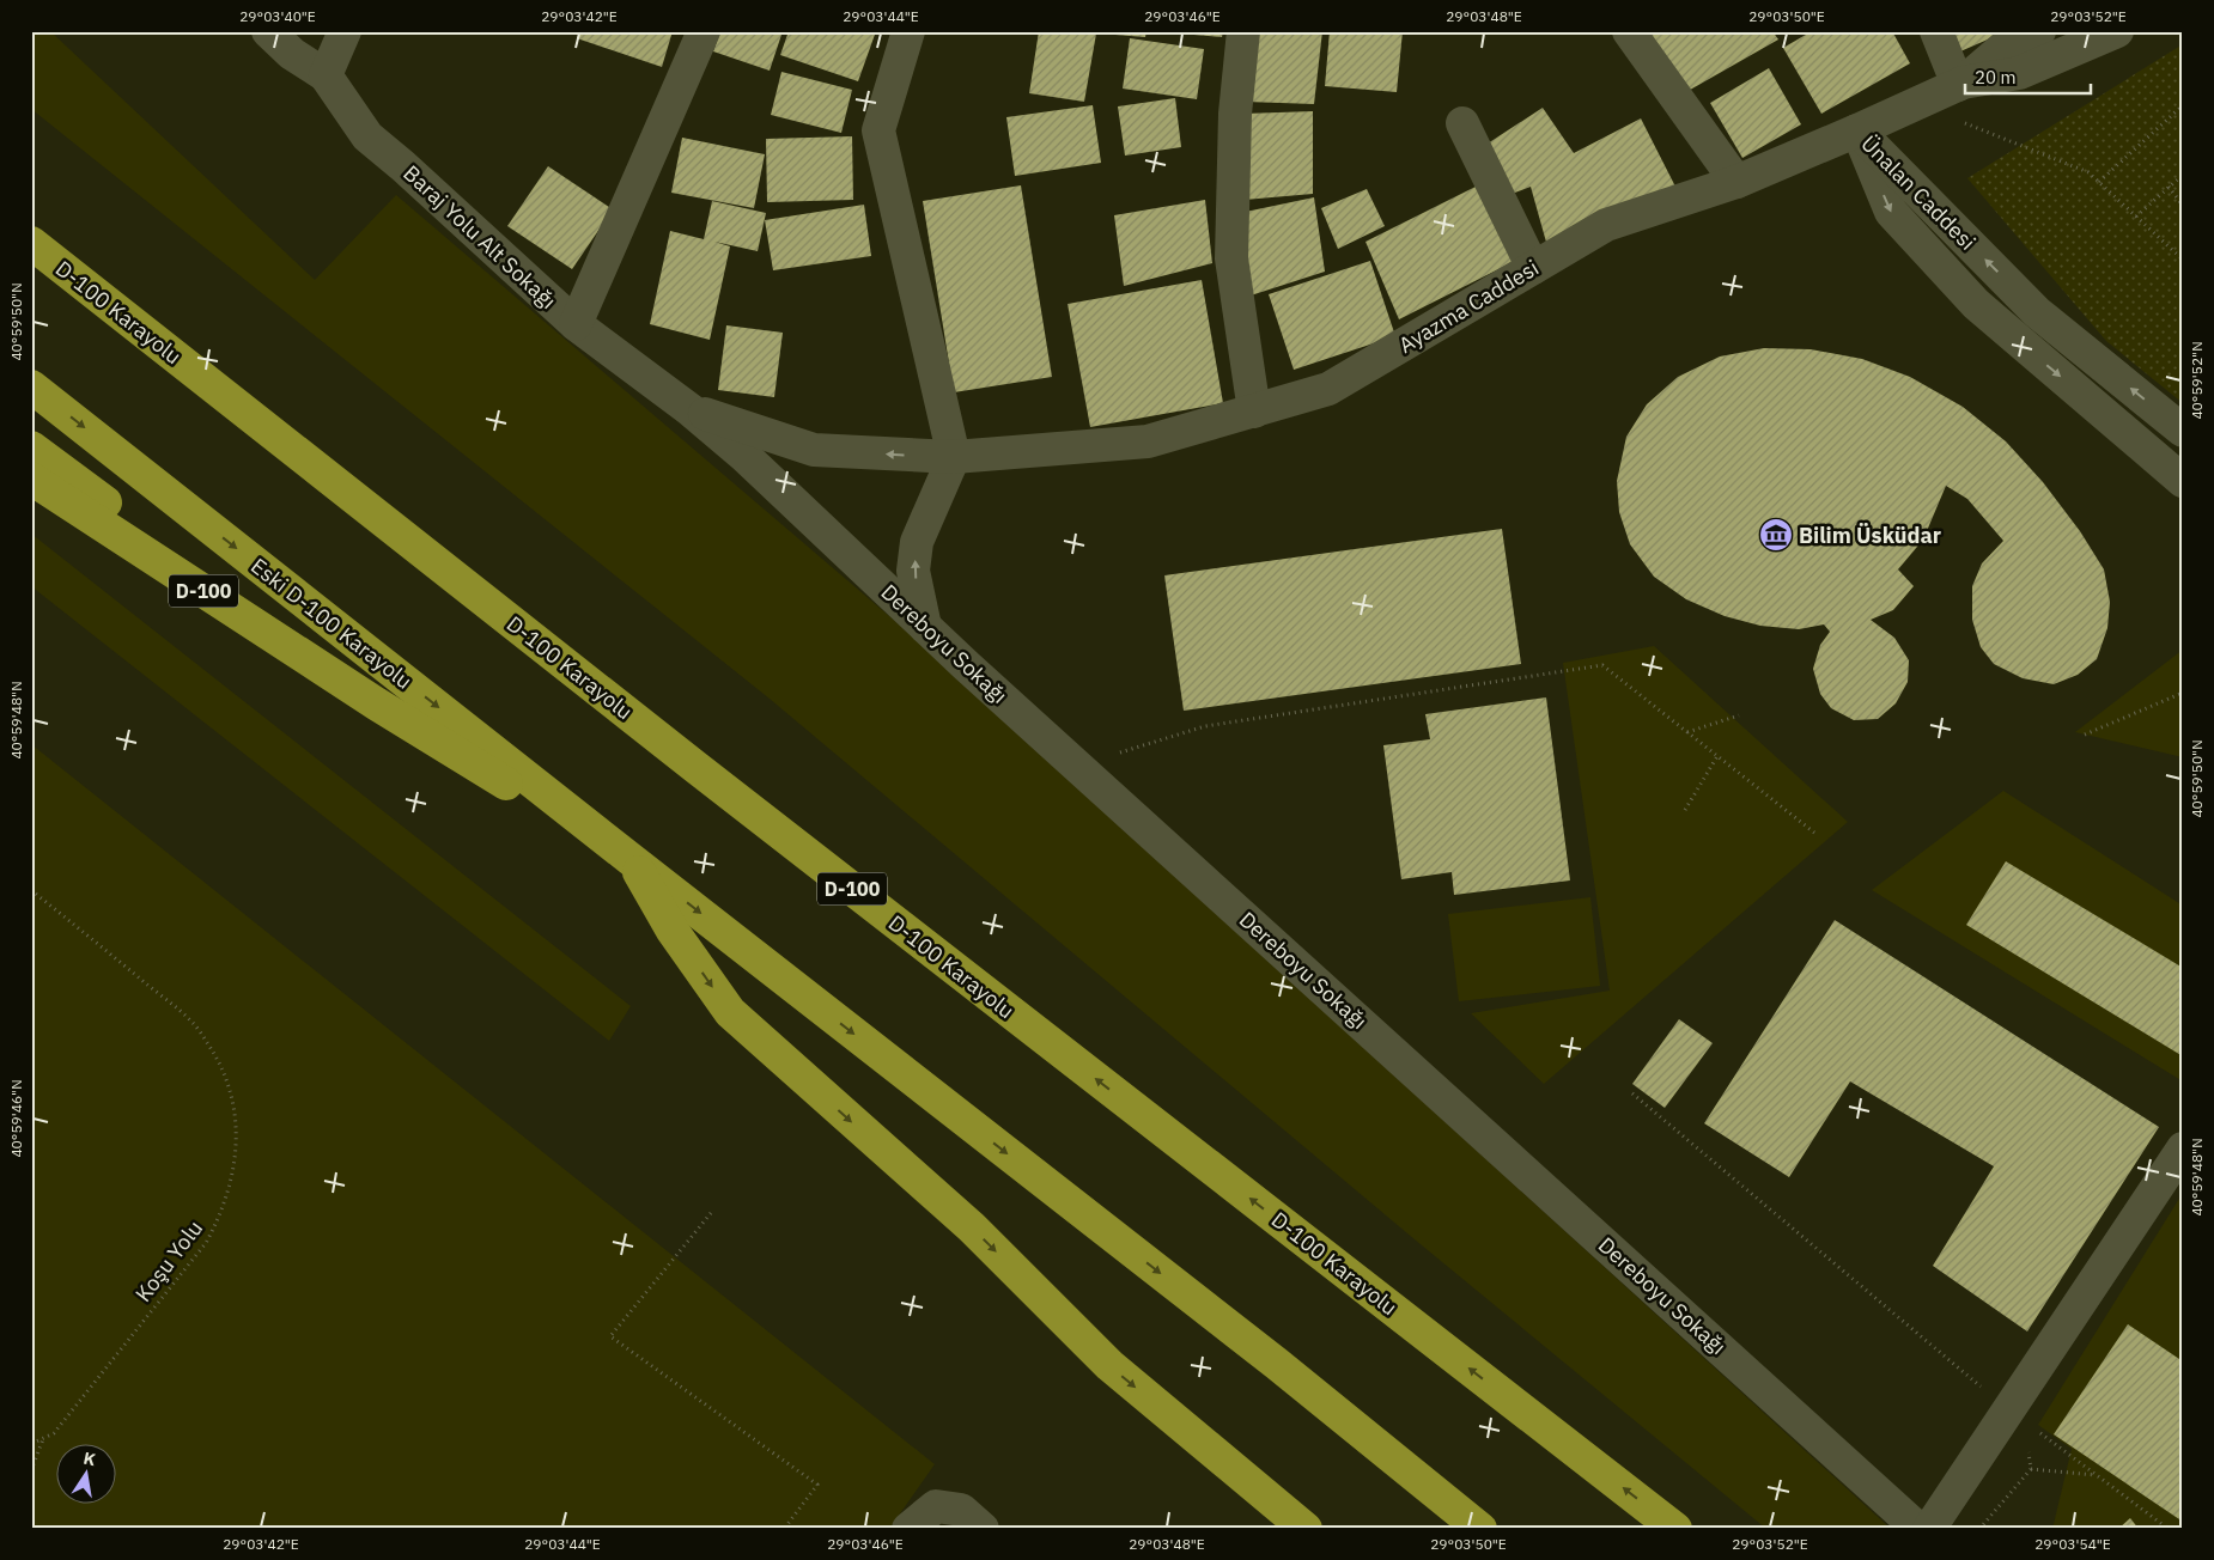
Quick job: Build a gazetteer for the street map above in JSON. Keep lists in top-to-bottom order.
{
  "streets": {
    "highway": ["D-100 Karayolu", "D-100", "Eski D-100 Karayolu"],
    "street": [
      "Ünalan Caddesi",
      "Baraj Yolu Alt Sokağı",
      "Ayazma Caddesi",
      "Dereboyu Sokağı"
    ],
    "path": ["Koşu Yolu"]
  },
  "crossings": [
    ["Ünalan Caddesi", "Ayazma Caddesi"],
    ["Baraj Yolu Alt Sokağı", "Ayazma Caddesi"],
    ["Baraj Yolu Alt Sokağı", "Dereboyu Sokağı"],
    ["Ayazma Caddesi", "Dereboyu Sokağı"]
  ],
  "places": {
    "museum": ["Bilim Üsküdar"]
  },
  "scale_bar": "20 m",
  "north": "top",
  "coordinates": [
    "29°03'40\"E",
    "29°03'42\"E",
    "29°03'44\"E",
    "29°03'46\"E",
    "29°03'48\"E",
    "29°03'50\"E",
    "29°03'52\"E",
    "40°59'50\"N",
    "40°59'52\"N",
    "40°59'48\"N",
    "40°59'46\"N",
    "29°03'54\"E"
  ]
}
